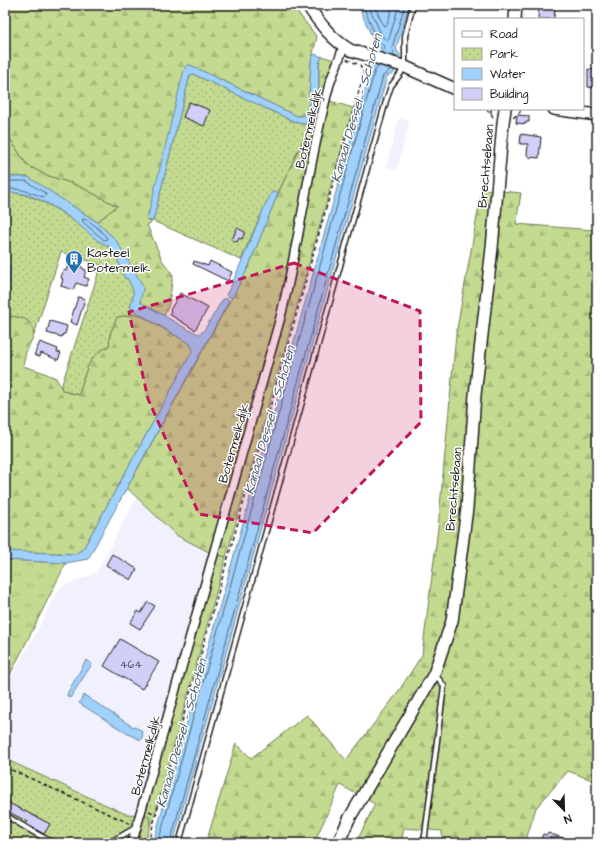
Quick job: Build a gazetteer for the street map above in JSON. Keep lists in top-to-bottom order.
{
  "streets": {
    "main road": ["Brechtsebaan"],
    "street": ["Botermelkdijk"]
  },
  "water": ["Kanaal Dessel - Schoten"],
  "places": {
    "building": ["Kasteel Botermelk"]
  },
  "house_numbers": ["464"],
  "legend": [
    "Road",
    "Park",
    "Water",
    "Building"
  ],
  "north": "bottom right"
}
